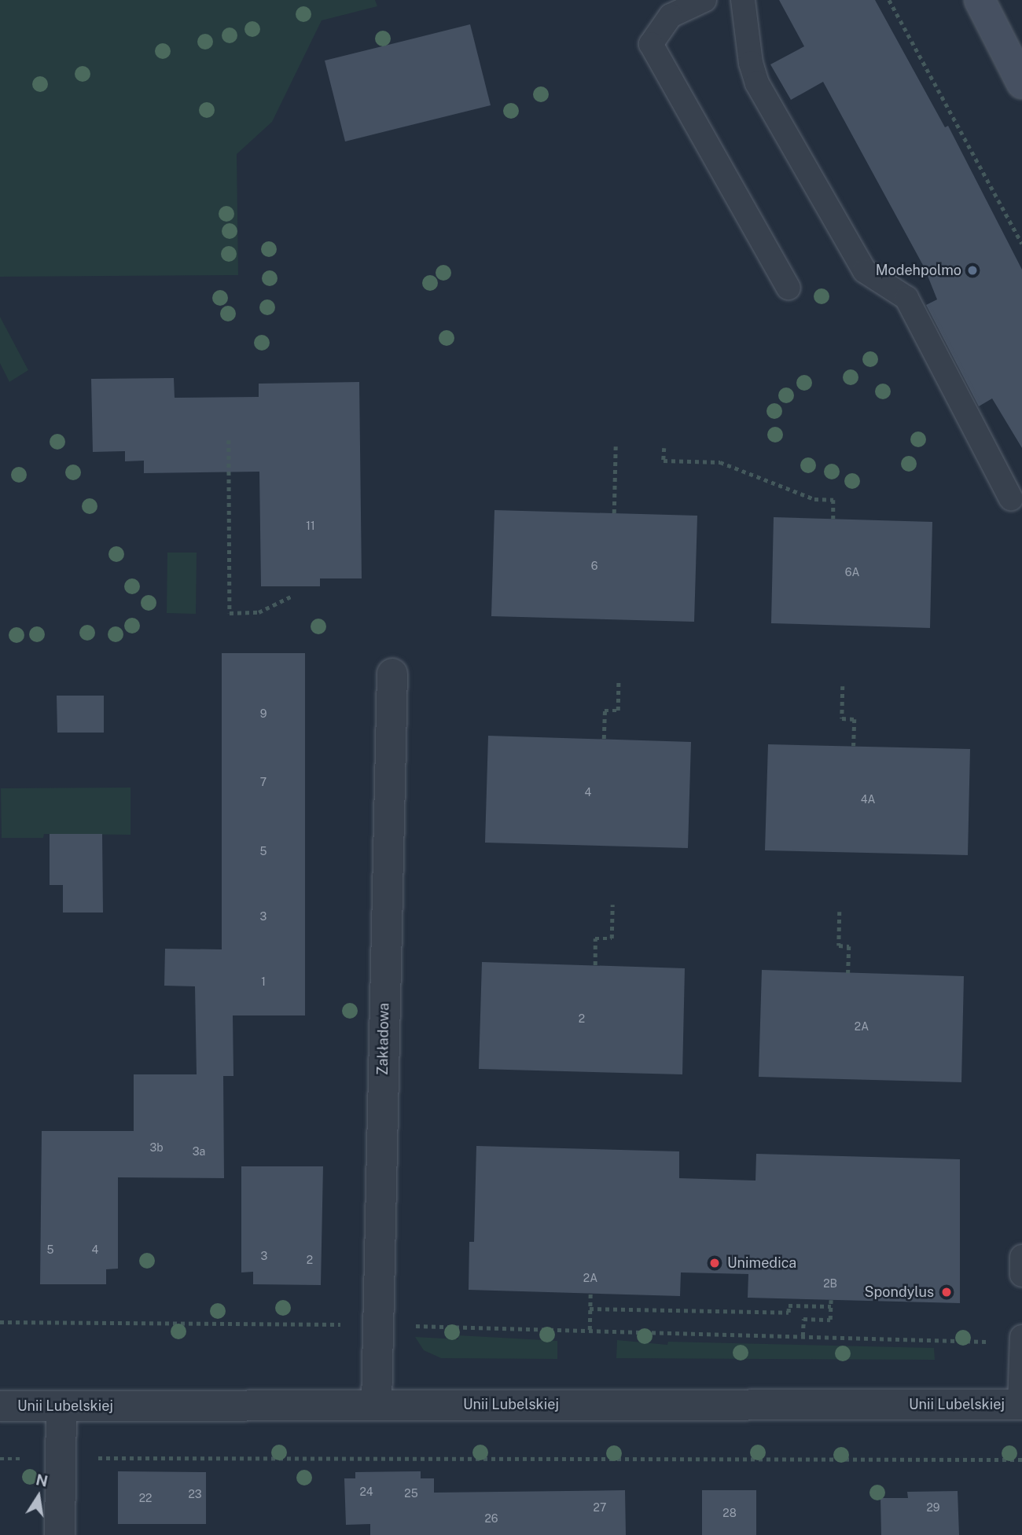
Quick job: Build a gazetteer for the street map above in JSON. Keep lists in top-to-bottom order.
{
  "streets": {
    "street": ["Zakładowa", "Unii Lubelskiej"]
  },
  "crossings": [
    ["Zakładowa", "Unii Lubelskiej"]
  ],
  "places": ["Modehpolmo", "Unimedica", "Spondylus"],
  "house_numbers": [
    "11",
    "6",
    "6A",
    "9",
    "7",
    "4",
    "4A",
    "5",
    "3",
    "1",
    "2",
    "2A",
    "3b",
    "3a",
    "5",
    "4",
    "3",
    "2",
    "2A",
    "2B",
    "24",
    "25",
    "23",
    "22",
    "27",
    "29",
    "28",
    "26"
  ],
  "north": "top"
}
